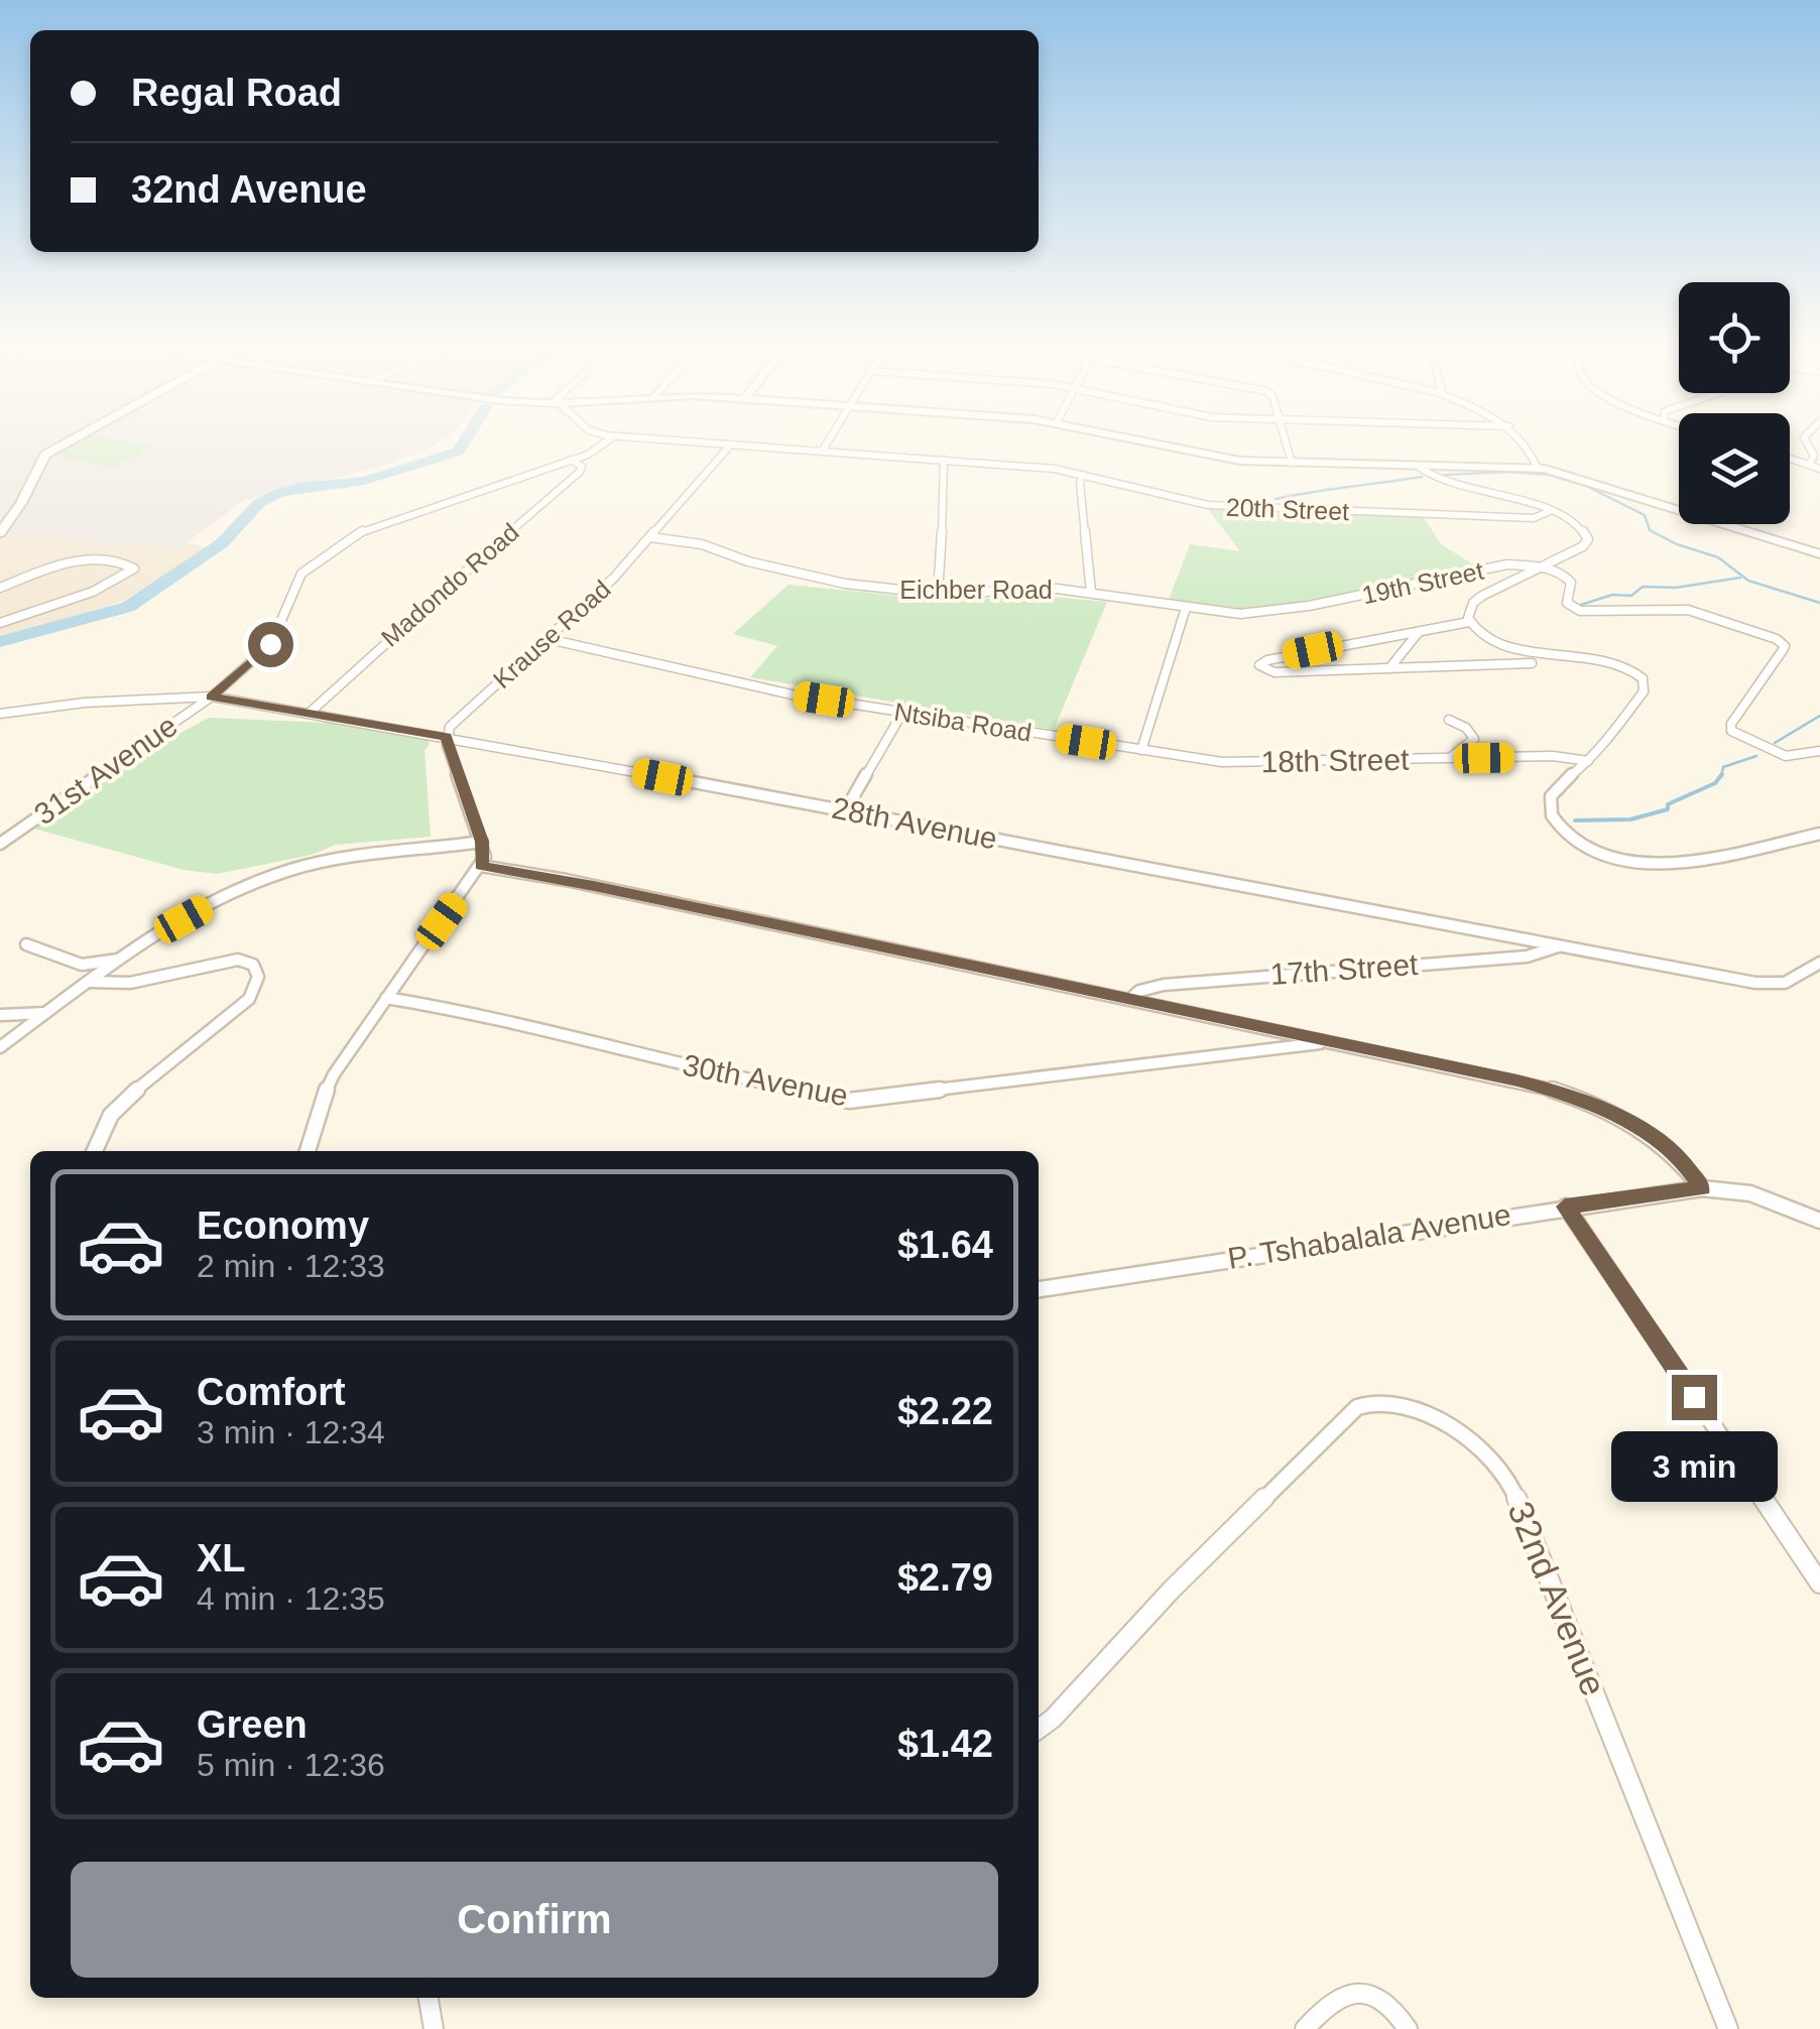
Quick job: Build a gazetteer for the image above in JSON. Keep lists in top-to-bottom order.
{
  "streets": {
    "street": [
      "20th Street",
      "19th Street",
      "Madondo Road",
      "Eichber Road",
      "Krause Road",
      "Ntsiba Road",
      "18th Street",
      "31st Avenue",
      "28th Avenue",
      "17th Street",
      "30th Avenue",
      "P. Tshabalala Avenue",
      "32nd Avenue"
    ]
  },
  "crossings": [
    ["20th Street", "Krause Road"],
    ["19th Street", "Eichber Road"],
    ["Madondo Road", "31st Avenue"],
    ["Madondo Road", "28th Avenue"],
    ["Eichber Road", "Krause Road"],
    ["Krause Road", "Ntsiba Road"],
    ["Krause Road", "28th Avenue"],
    ["Ntsiba Road", "18th Street"],
    ["31st Avenue", "28th Avenue"],
    ["28th Avenue", "17th Street"]
  ],
  "page": {
    "banner": ["Regal Road", "32nd Avenue"],
    "list": [
      {
        "name": "Economy",
        "note": "2 min · 12:33",
        "value": "$1.64"
      },
      {
        "name": "Comfort",
        "note": "3 min · 12:34",
        "value": "$2.22"
      },
      {
        "name": "XL",
        "note": "4 min · 12:35",
        "value": "$2.79"
      },
      {
        "name": "Green",
        "note": "5 min · 12:36",
        "value": "$1.42"
      }
    ],
    "bubble": "3 min",
    "buttons": "Confirm"
  }
}
